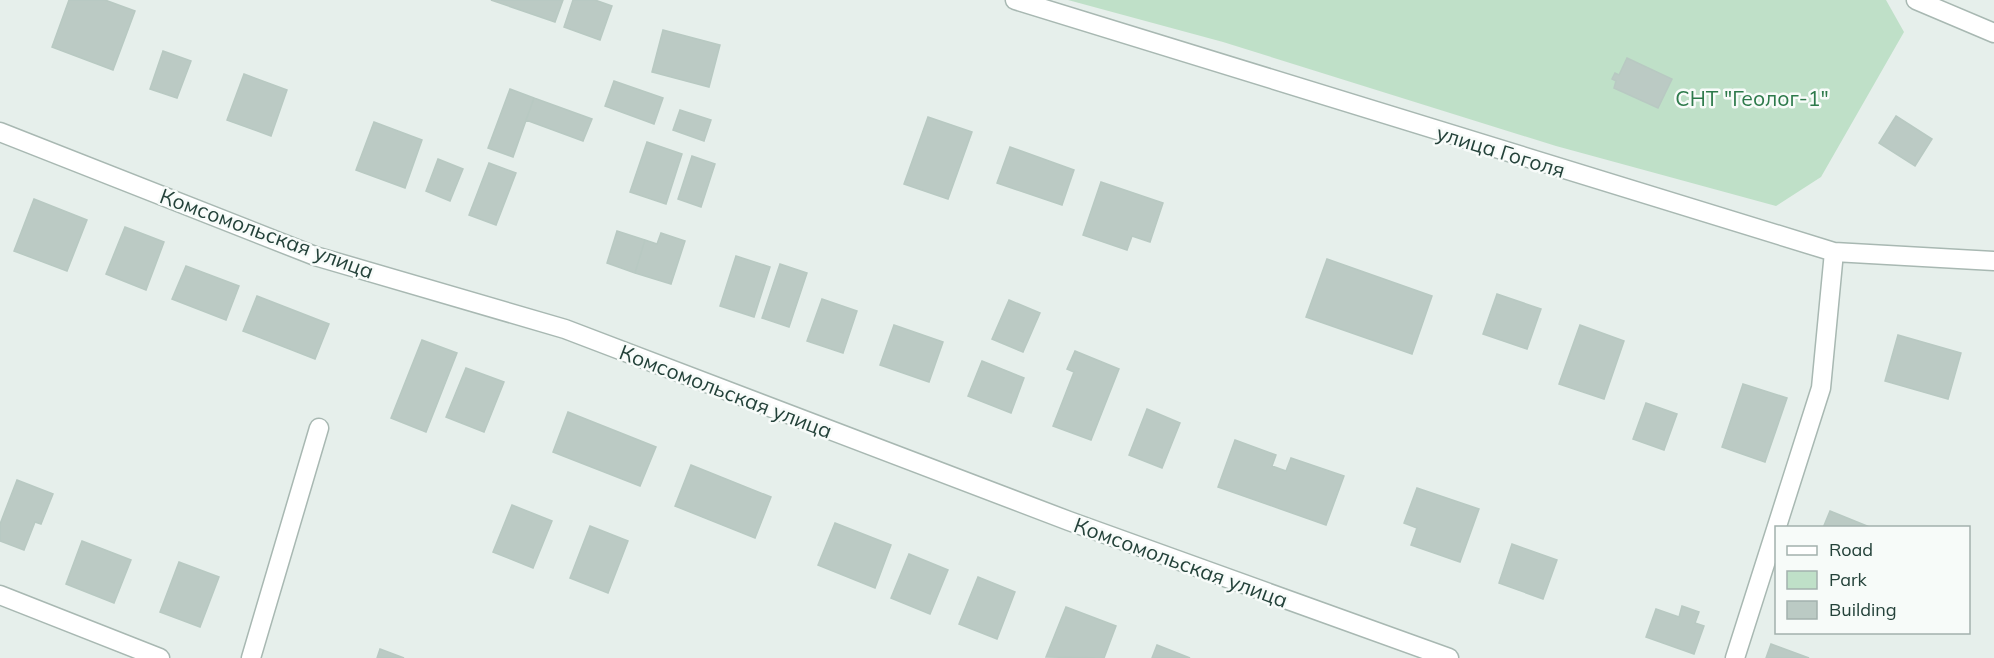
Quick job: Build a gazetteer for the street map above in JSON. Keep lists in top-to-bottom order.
{
  "streets": {
    "street": ["улица Гоголя", "Комсомольская улица"]
  },
  "parks": ["СНТ \"Геолог-1\""],
  "legend": ["Road", "Park", "Building"]
}
